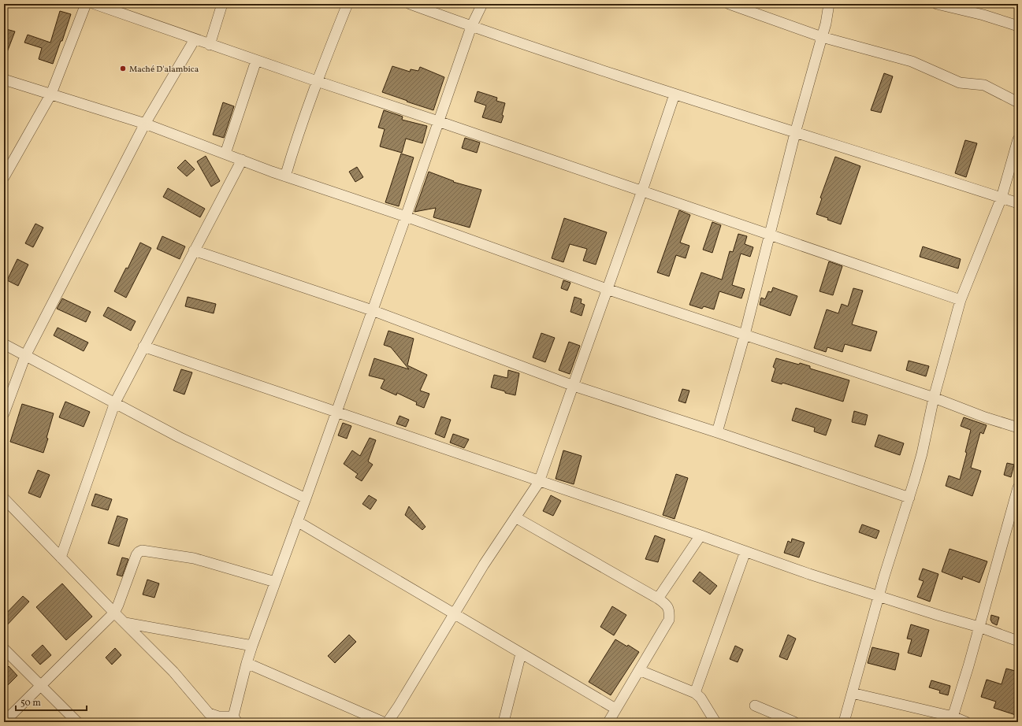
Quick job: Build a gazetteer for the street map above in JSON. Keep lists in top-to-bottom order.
{
  "places": ["Maché D'alambica"],
  "scale_bar": "50 m"
}
